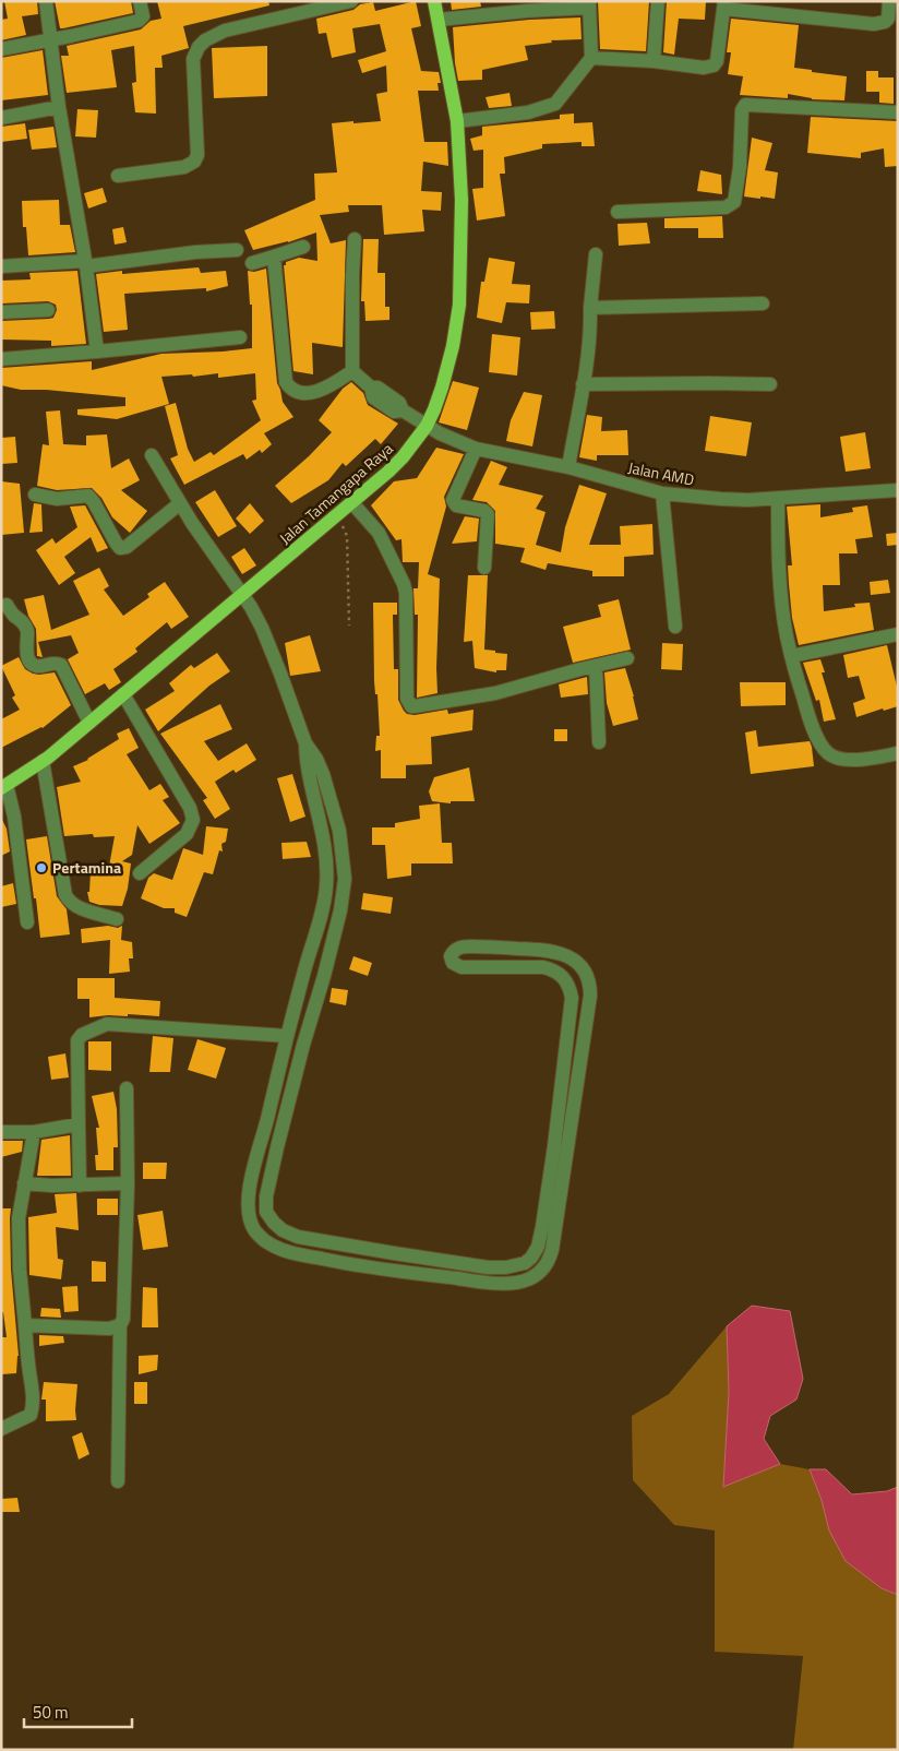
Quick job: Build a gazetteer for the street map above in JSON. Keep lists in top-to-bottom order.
{
  "streets": {
    "main road": ["Jalan Tamangapa Raya"],
    "street": ["Jalan AMD"]
  },
  "crossings": [
    ["Jalan AMD", "Jalan Tamangapa Raya"]
  ],
  "places": ["Pertamina"],
  "scale_bar": "50 m"
}
